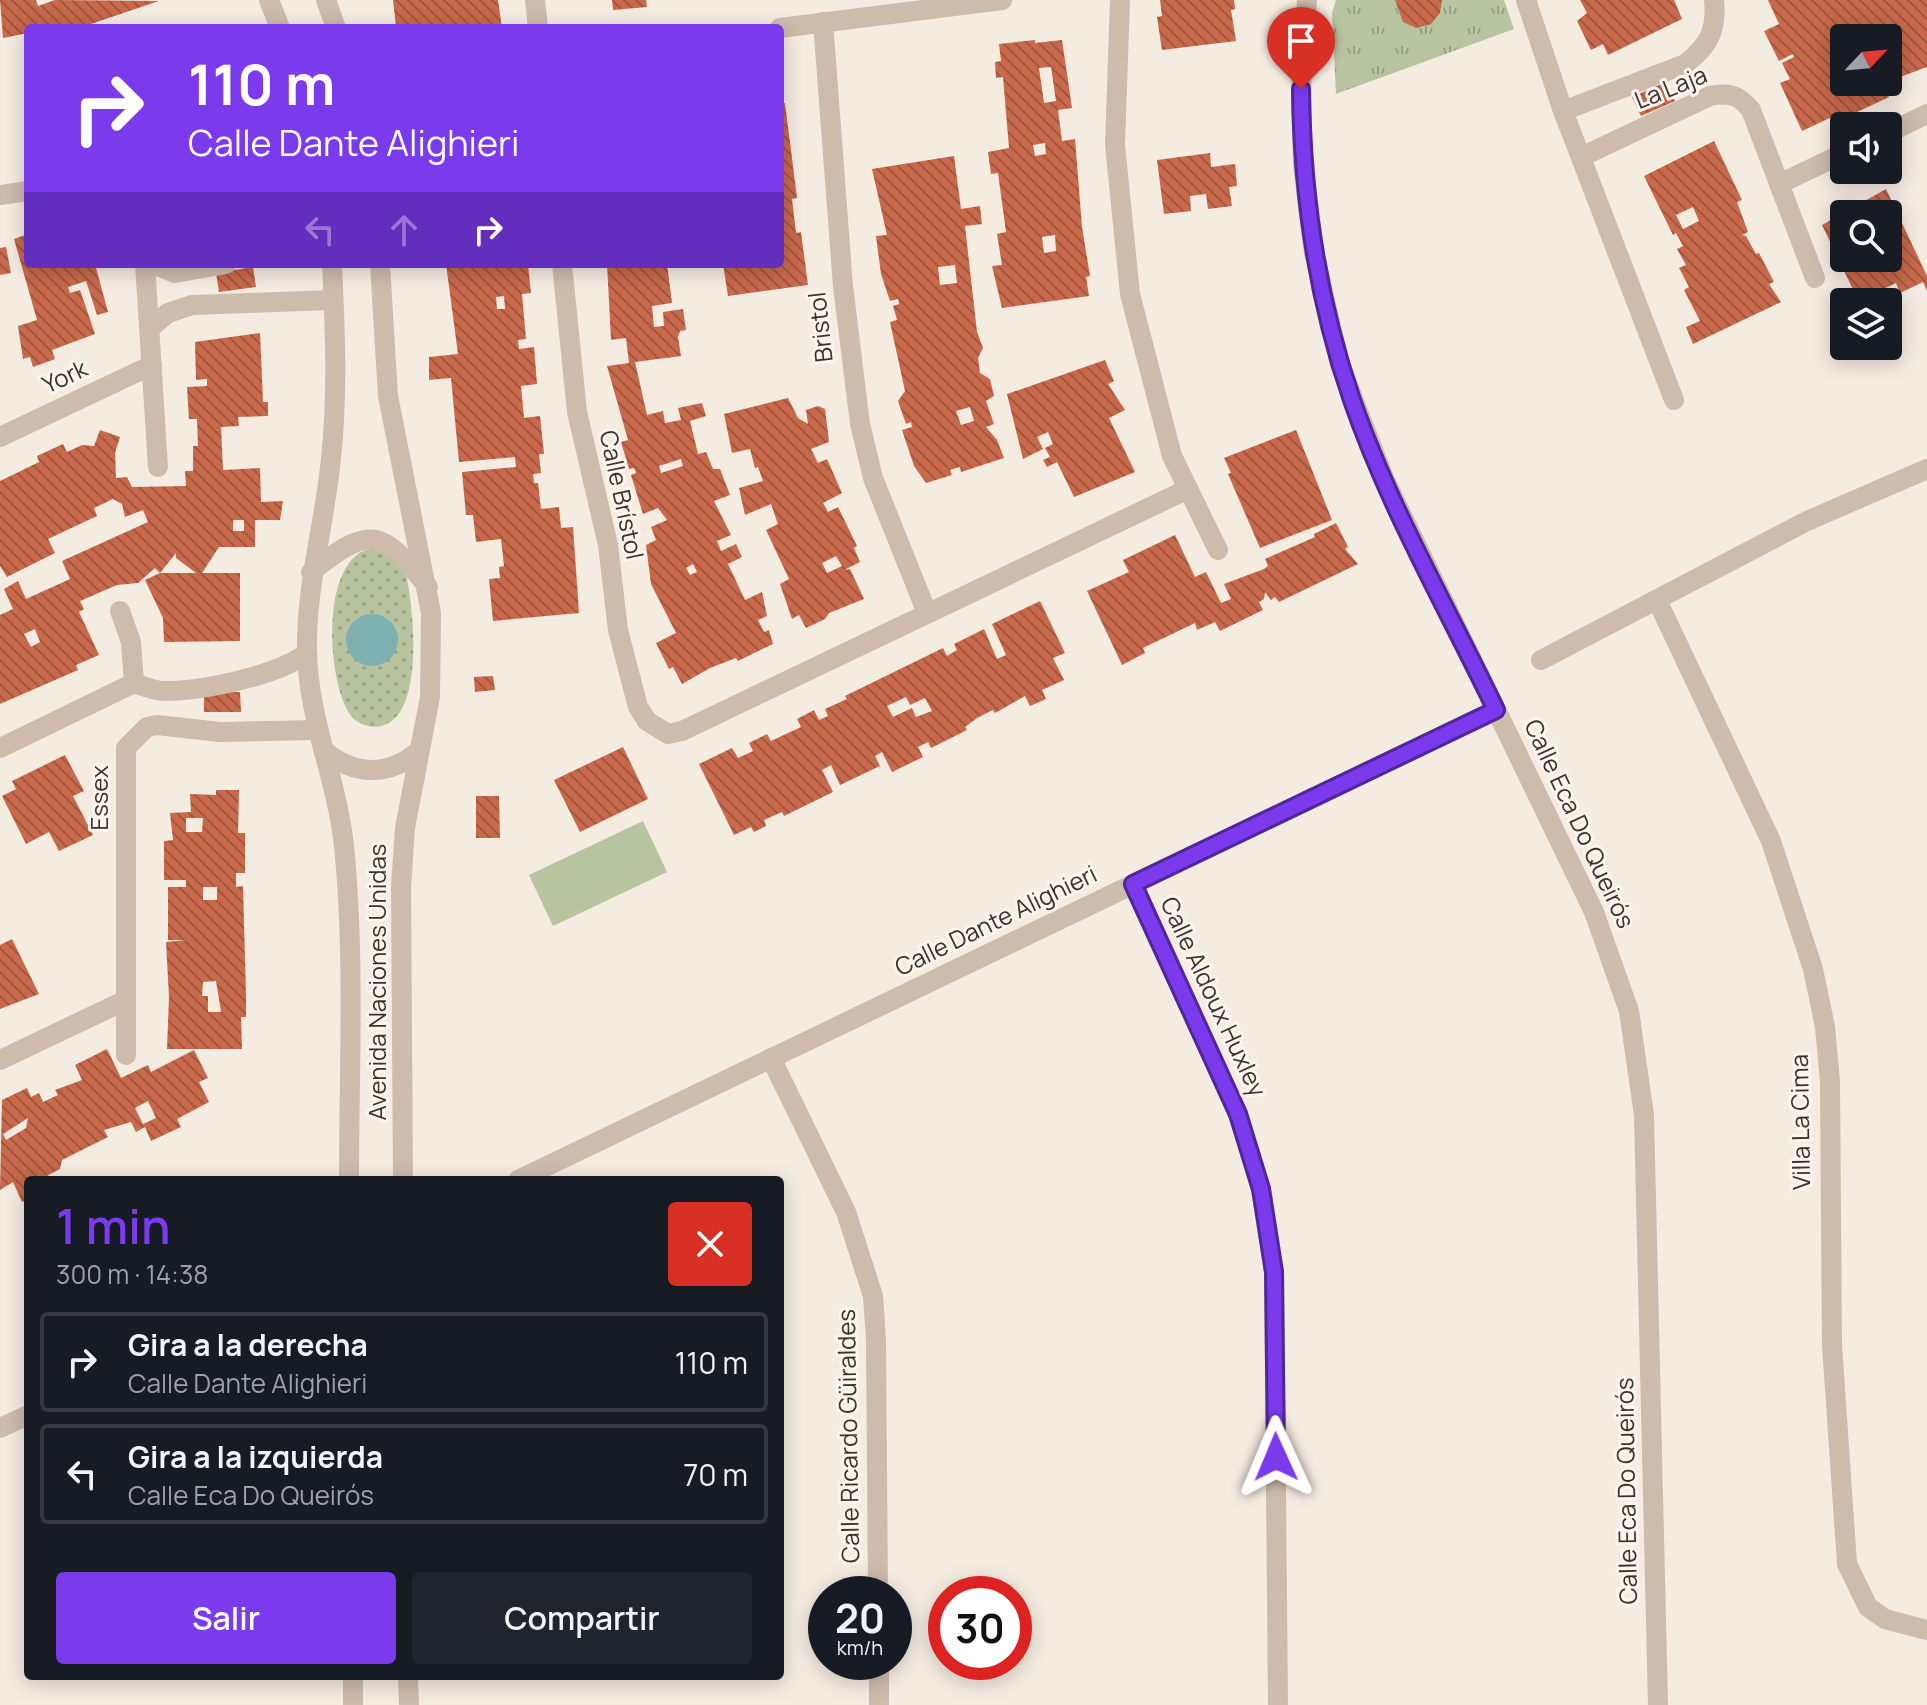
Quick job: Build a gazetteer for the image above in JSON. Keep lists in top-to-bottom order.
{
  "streets": {
    "street": [
      "La Laja",
      "Bristol",
      "York",
      "Calle Brístol",
      "Essex",
      "Calle Eca Do Queirós",
      "Calle Dante Alighieri",
      "Avenida Naciones Unidas",
      "Calle Aldoux Huxley",
      "Villa La Cima",
      "Calle Ricardo Güiraldes"
    ]
  },
  "crossings": [
    ["Bristol", "Calle Brístol"],
    ["Essex", "Avenida Naciones Unidas"],
    ["Calle Eca Do Queirós", "Calle Dante Alighieri"],
    ["Calle Dante Alighieri", "Calle Aldoux Huxley"],
    ["Calle Dante Alighieri", "Calle Ricardo Güiraldes"]
  ],
  "north": "top right",
  "page": {
    "turn": ["110 m", "Calle Dante Alighieri"],
    "heading": ["1 min", "300 m · 14:38"],
    "list": [
      {
        "name": "Gira a la derecha",
        "note": "Calle Dante Alighieri",
        "value": "110 m"
      },
      {
        "name": "Gira a la izquierda",
        "note": "Calle Eca Do Queirós",
        "value": "70 m"
      }
    ],
    "buttons": ["Salir", "Compartir"],
    "speed": "20 km/h",
    "limit": "30"
  }
}
